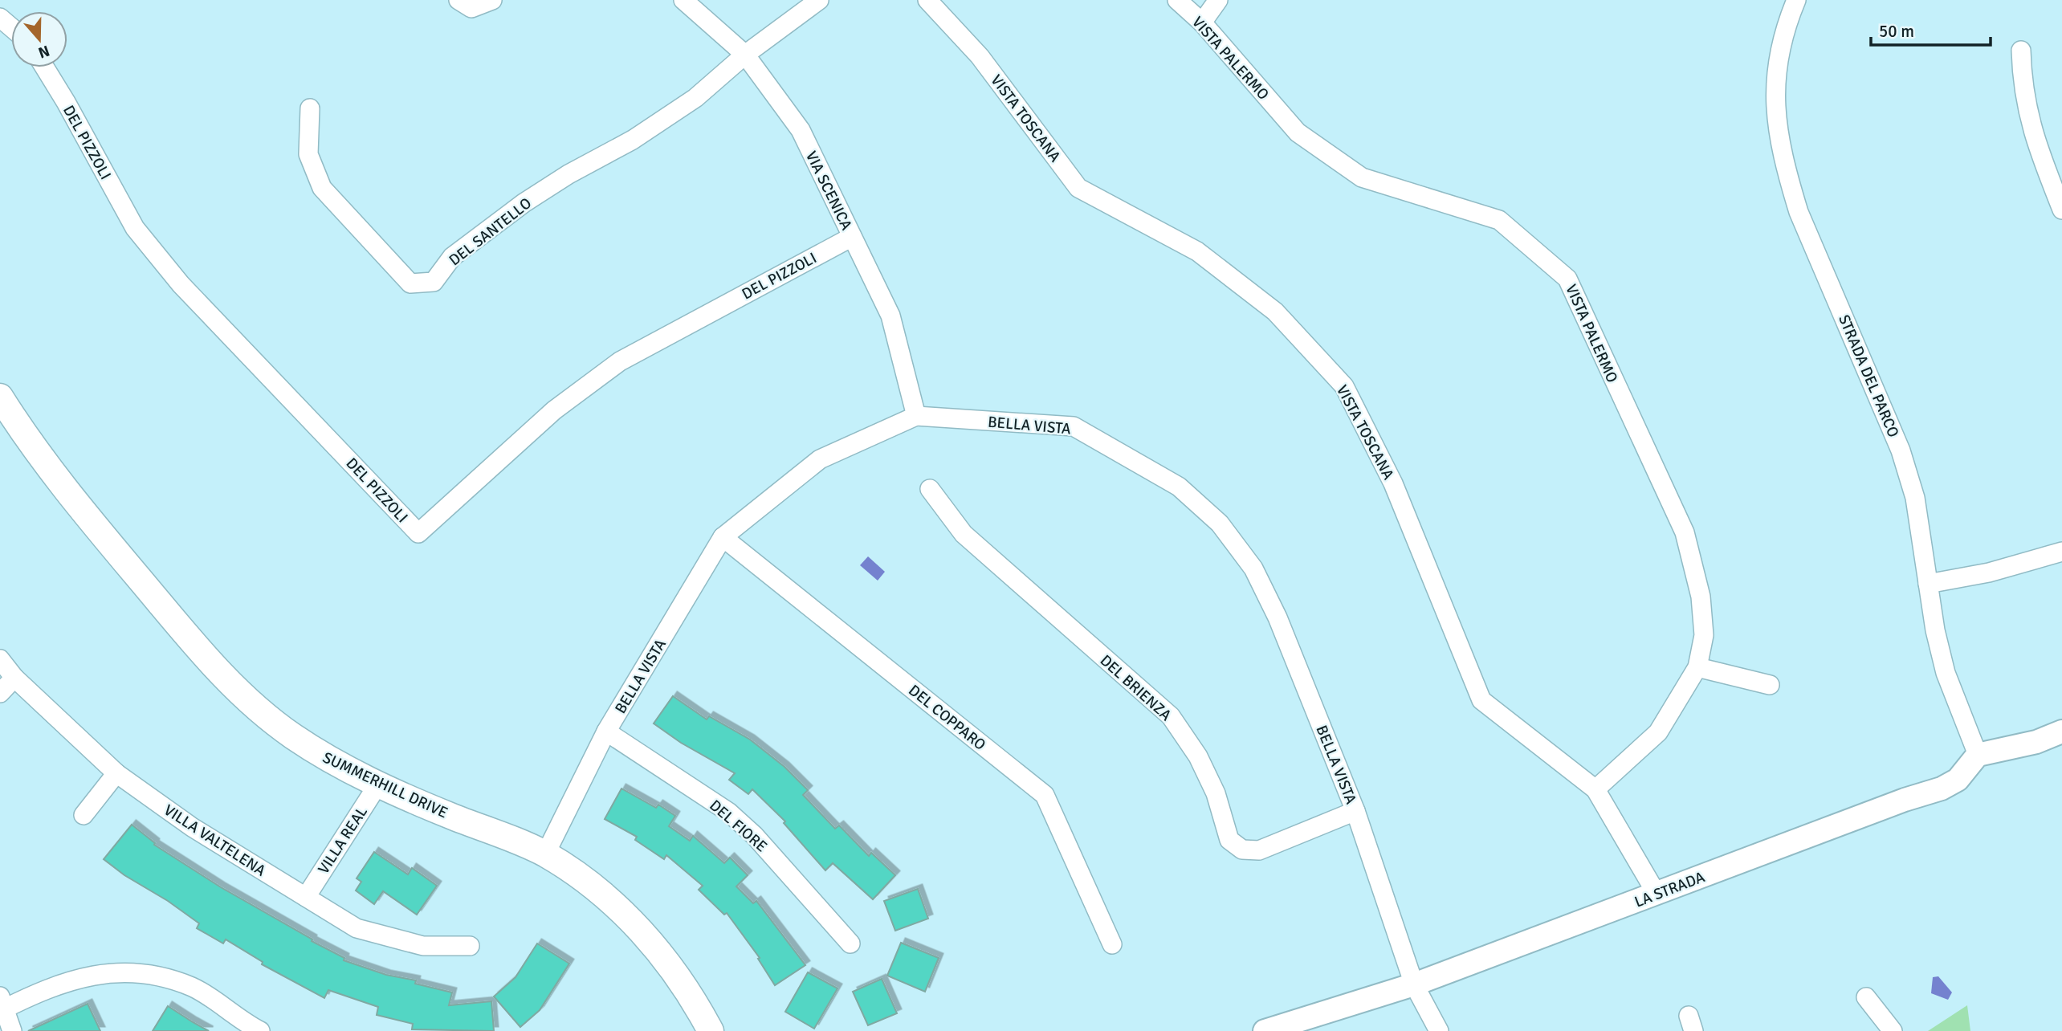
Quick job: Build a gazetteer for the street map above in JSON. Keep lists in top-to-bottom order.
{
  "streets": {
    "main road": ["SUMMERHILL DRIVE"],
    "street": [
      "VISTA PALERMO",
      "VISTA TOSCANA",
      "DEL PIZZOLI",
      "VIA SCENICA",
      "DEL SANTELLO",
      "STRADA DEL PARCO",
      "BELLA VISTA",
      "DEL BRIENZA",
      "DEL COPPARO",
      "DEL FIORE",
      "VILLA VALTELENA",
      "VILLA REAL",
      "LA STRADA"
    ]
  },
  "crossings": [
    ["VISTA PALERMO", "VISTA TOSCANA"],
    ["VISTA TOSCANA", "LA STRADA"],
    ["DEL PIZZOLI", "VIA SCENICA"],
    ["VIA SCENICA", "DEL SANTELLO"],
    ["VIA SCENICA", "BELLA VISTA"],
    ["STRADA DEL PARCO", "LA STRADA"],
    ["BELLA VISTA", "DEL BRIENZA"],
    ["BELLA VISTA", "DEL COPPARO"],
    ["BELLA VISTA", "SUMMERHILL DRIVE"],
    ["BELLA VISTA", "DEL FIORE"],
    ["BELLA VISTA", "LA STRADA"],
    ["SUMMERHILL DRIVE", "VILLA REAL"],
    ["VILLA VALTELENA", "VILLA REAL"]
  ],
  "scale_bar": "50 m",
  "north": "bottom"
}
